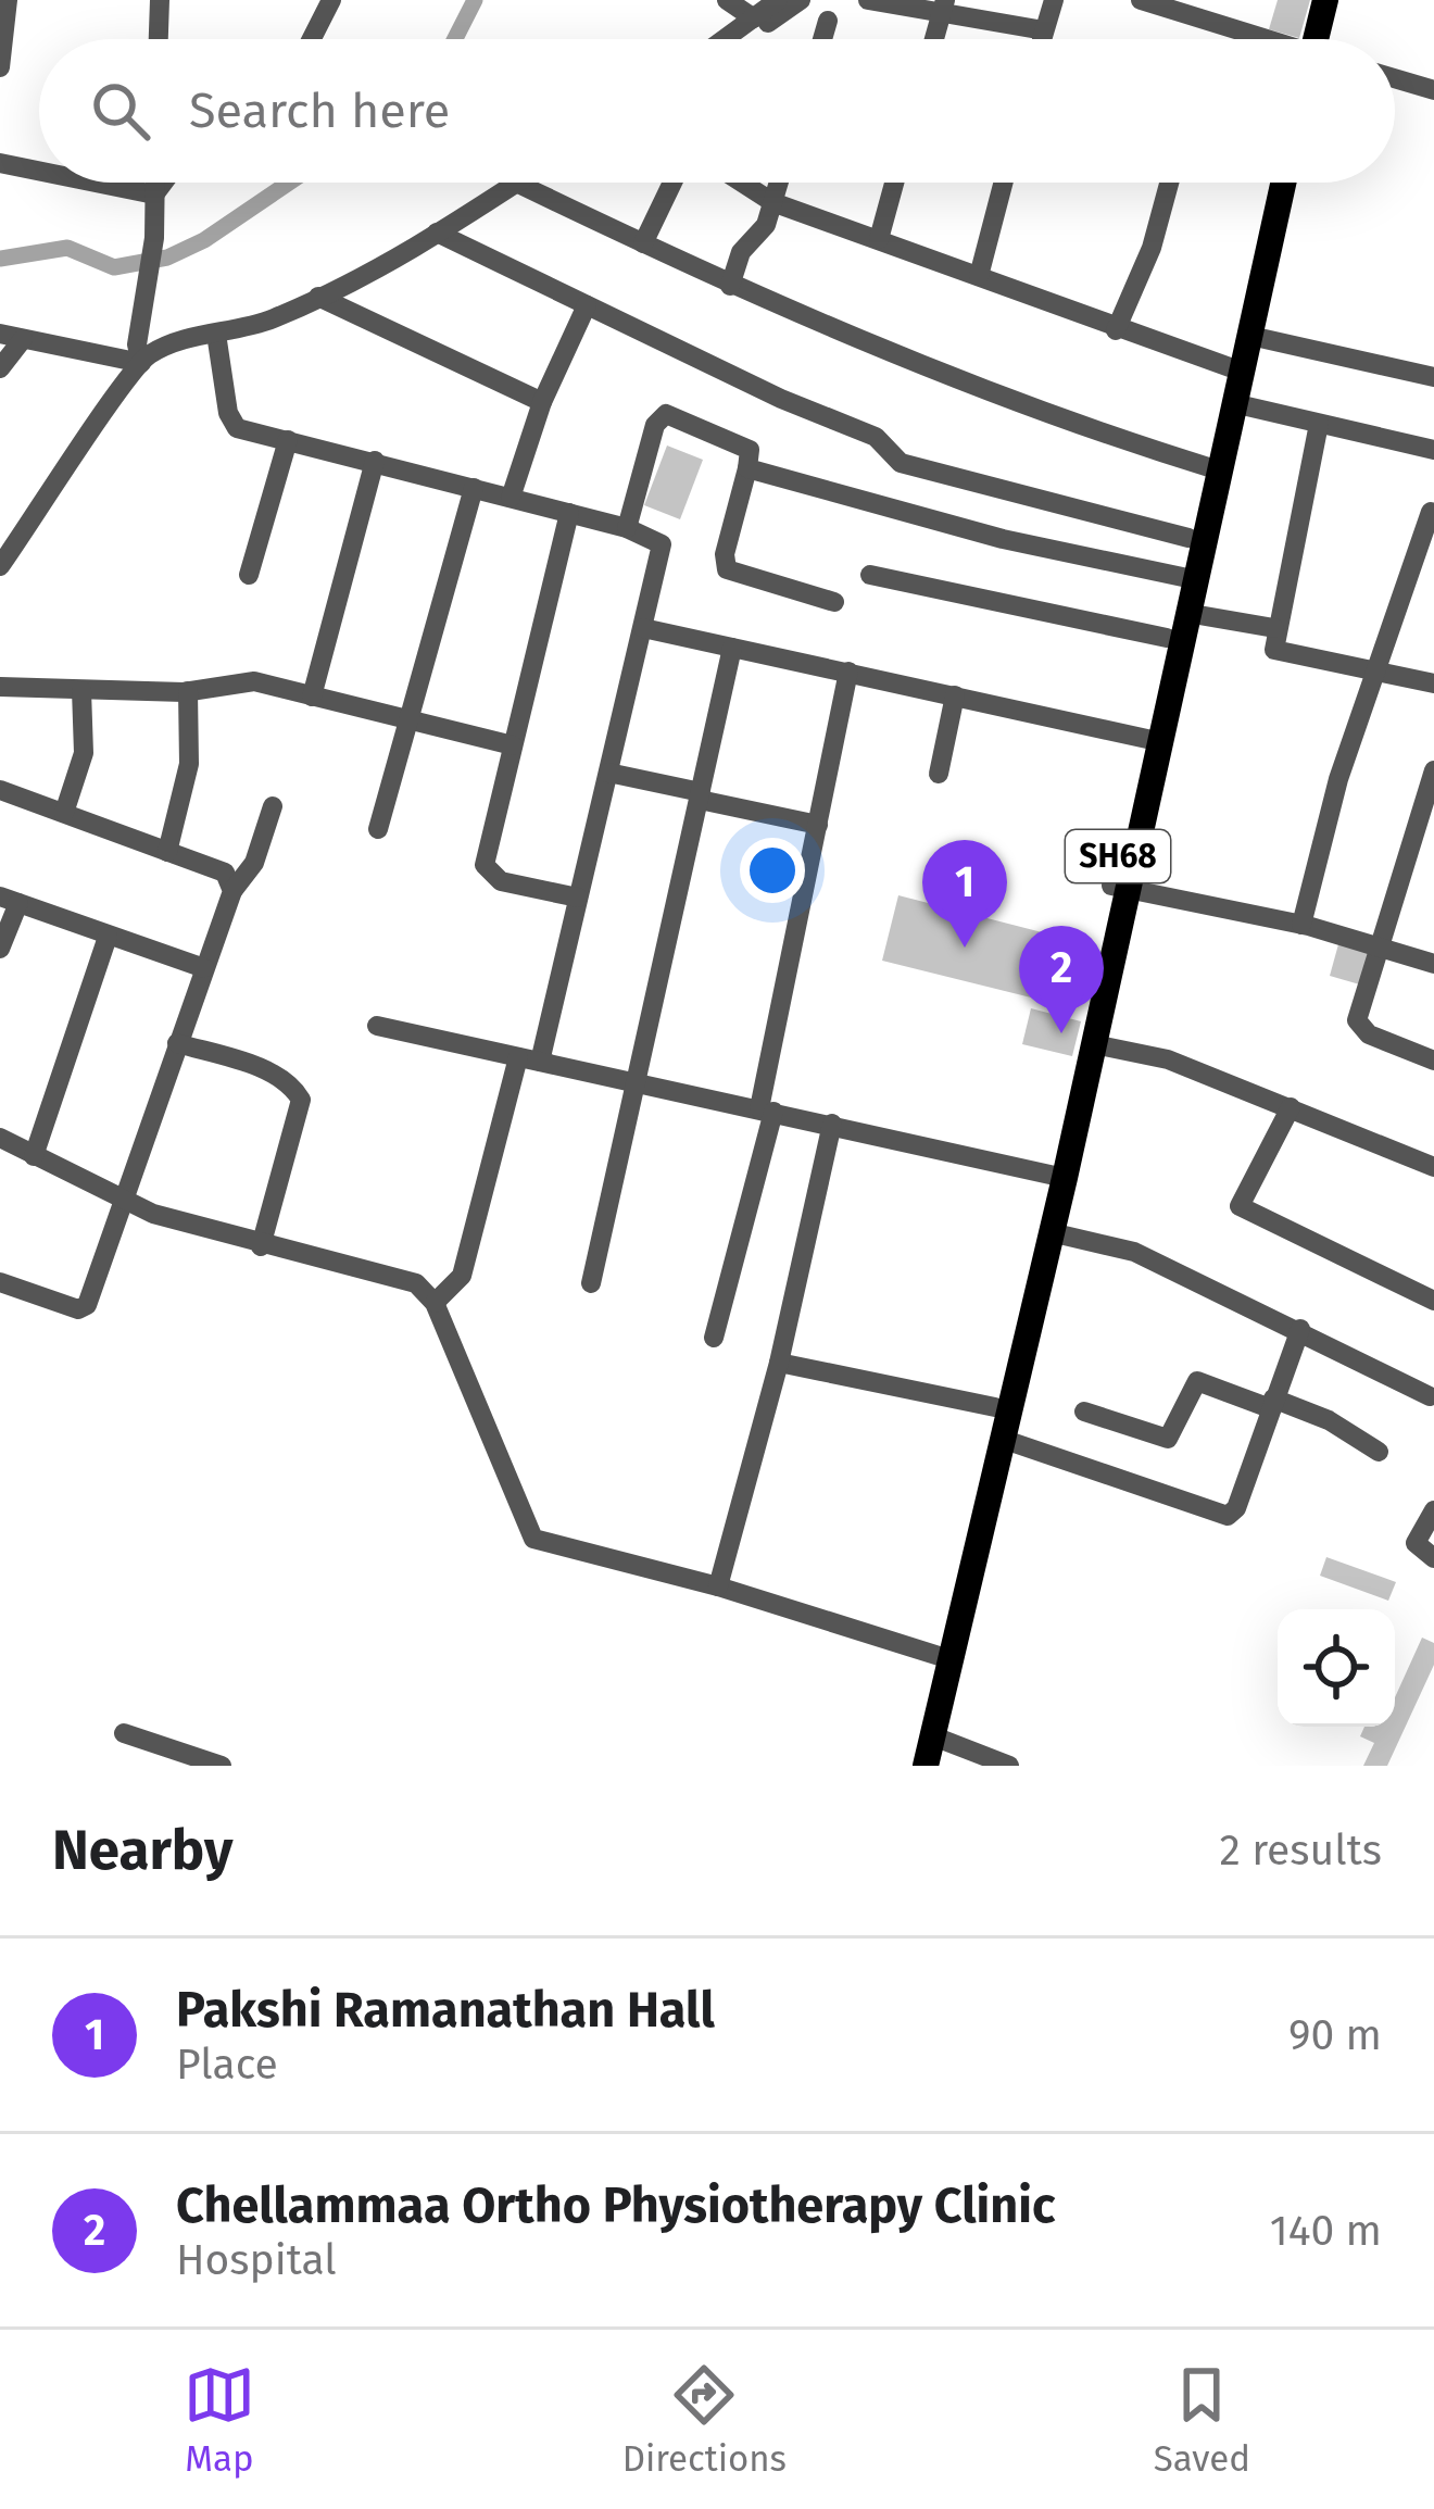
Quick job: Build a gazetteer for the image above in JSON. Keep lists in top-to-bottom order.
{
  "streets": {
    "main road": ["SH68"]
  },
  "page": {
    "search": "Search here",
    "pins": ["1", "2"],
    "heading": ["Nearby", "2 results"],
    "list": [
      {
        "mark": "1",
        "name": "Pakshi Ramanathan Hall",
        "note": "Place",
        "value": "90 m"
      },
      {
        "mark": "2",
        "name": "Chellammaa Ortho Physiotherapy Clinic",
        "note": "Hospital",
        "value": "140 m"
      }
    ],
    "nav": ["Map", "Directions", "Saved"]
  }
}
